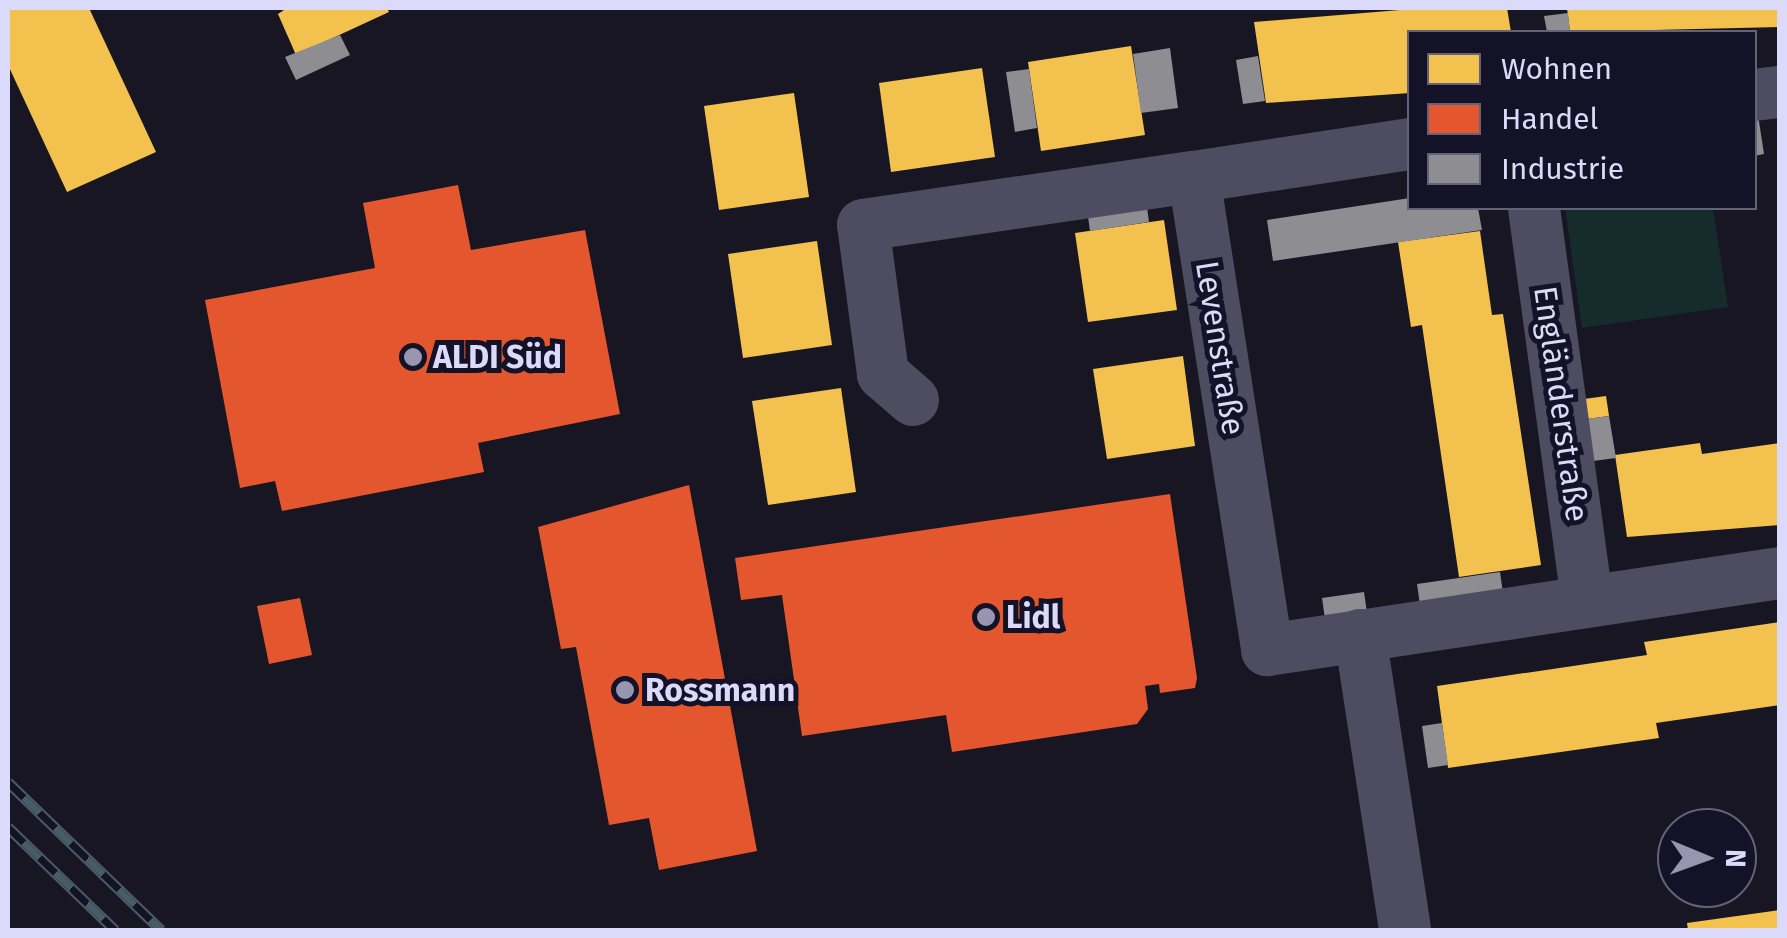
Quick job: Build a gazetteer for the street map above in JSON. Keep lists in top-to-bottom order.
{
  "streets": {
    "street": ["Levenstraße", "Engländerstraße"]
  },
  "places": ["ALDI Süd", "Lidl", "Rossmann"],
  "legend": ["Wohnen", "Handel", "Industrie"],
  "north": "right"
}
